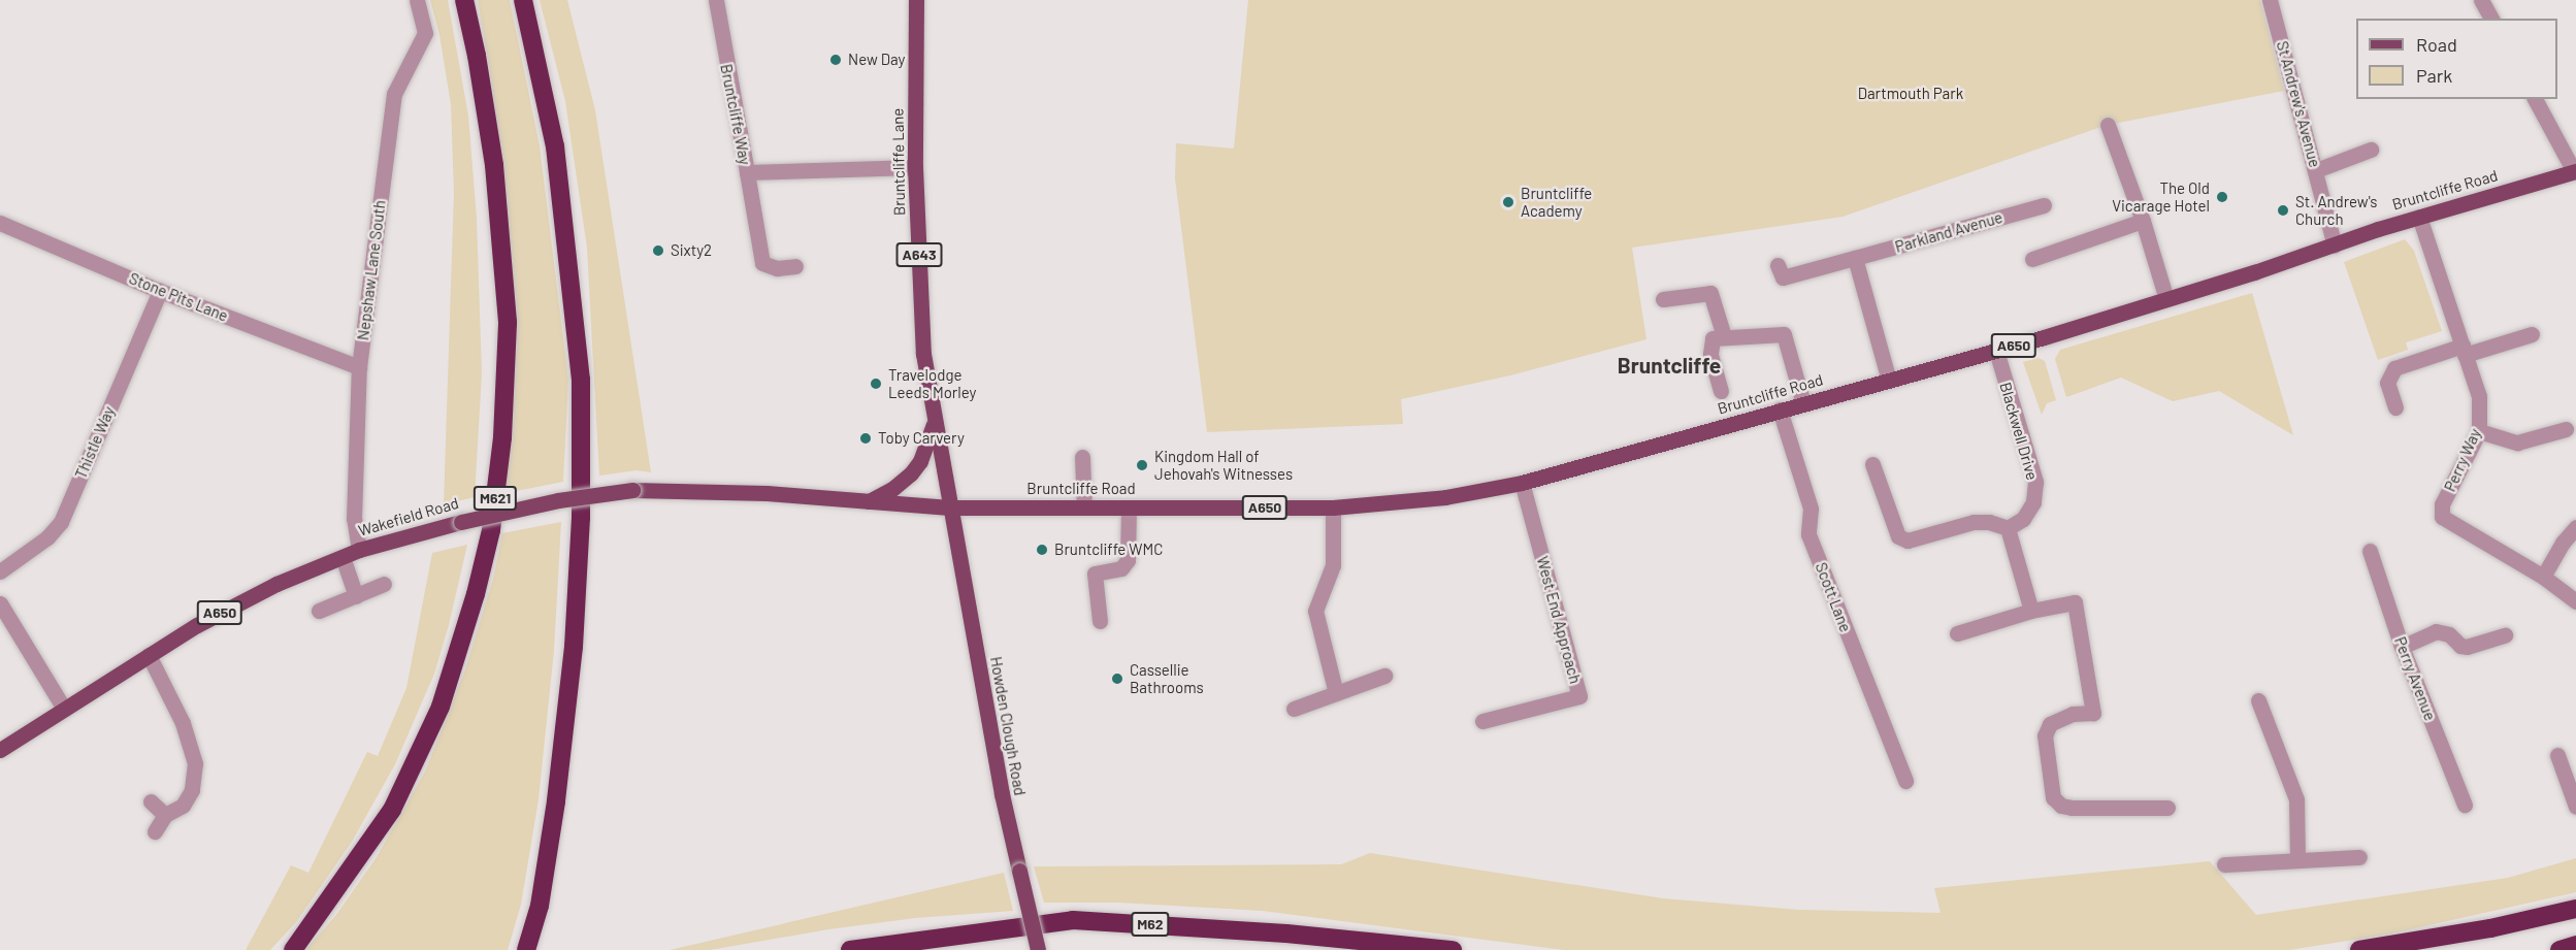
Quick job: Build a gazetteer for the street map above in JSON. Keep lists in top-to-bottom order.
{
  "streets": {
    "highway": ["M621", "M62"],
    "main road": [
      "Bruntcliffe Lane",
      "Bruntcliffe Road",
      "A643",
      "A650",
      "Wakefield Road",
      "Howden Clough Road"
    ],
    "street": [
      "St Andrew's Avenue",
      "Bruntcliffe Way",
      "Parkland Avenue",
      "Nepshaw Lane South",
      "Stone Pits Lane",
      "Blackwell Drive",
      "Thistle Way",
      "Perry Way",
      "Scott Lane",
      "West End Approach",
      "Perry Avenue"
    ]
  },
  "crossings": [
    ["St Andrew's Avenue", "Bruntcliffe Road"],
    ["Bruntcliffe Way", "Bruntcliffe Lane"],
    ["Bruntcliffe Lane", "Bruntcliffe Road"],
    ["Bruntcliffe Lane", "Wakefield Road"],
    ["Bruntcliffe Lane", "Howden Clough Road"],
    ["Bruntcliffe Road", "Blackwell Drive"],
    ["Bruntcliffe Road", "Perry Way"],
    ["Bruntcliffe Road", "Wakefield Road"],
    ["Bruntcliffe Road", "Scott Lane"],
    ["Bruntcliffe Road", "West End Approach"],
    ["Bruntcliffe Road", "Howden Clough Road"],
    ["Nepshaw Lane South", "Stone Pits Lane"],
    ["Nepshaw Lane South", "Wakefield Road"],
    ["Stone Pits Lane", "Thistle Way"],
    ["Wakefield Road", "Howden Clough Road"]
  ],
  "districts": ["Bruntcliffe"],
  "parks": ["Dartmouth Park"],
  "places": [
    "New Day",
    "The Old Vicarage Hotel",
    "Bruntcliffe Academy",
    "St. Andrew's Church",
    "Sixty2",
    "Travelodge Leeds Morley",
    "Toby Carvery",
    "Kingdom Hall of Jehovah's Witnesses",
    "Bruntcliffe WMC",
    "Cassellie Bathrooms"
  ],
  "legend": ["Road", "Park"]
}
